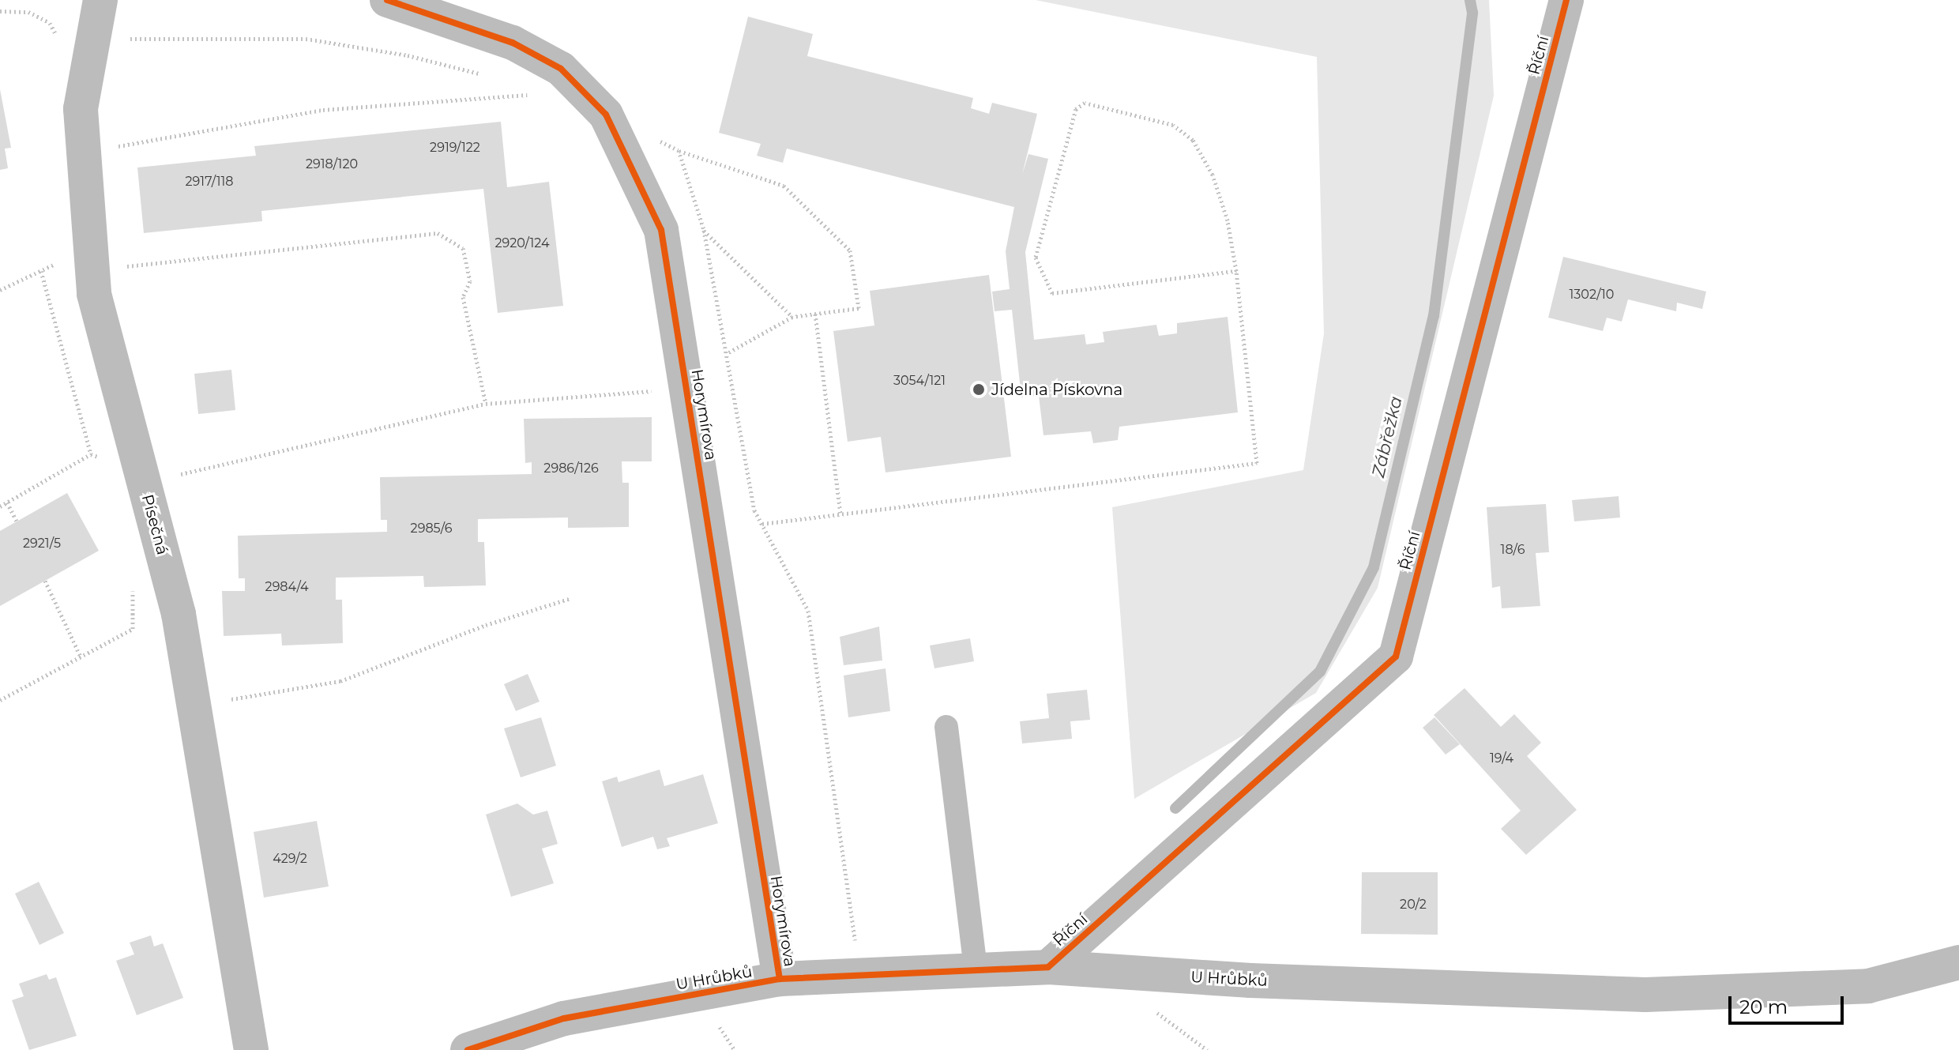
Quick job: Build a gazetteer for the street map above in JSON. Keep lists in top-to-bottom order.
{
  "streets": {
    "street": [
      "Říční",
      "Horymírova",
      "Písečná",
      "U Hrůbků"
    ]
  },
  "crossings": [
    ["Říční", "U Hrůbků"],
    ["Horymírova", "U Hrůbků"]
  ],
  "water": ["Zábřežka"],
  "places": ["Jídelna Pískovna"],
  "house_numbers": [
    "2919/122",
    "2918/120",
    "2917/118",
    "2920/124",
    "1302/10",
    "3054/121",
    "2986/126",
    "2985/6",
    "2921/5",
    "18/6",
    "2984/4",
    "19/4",
    "429/2",
    "20/2"
  ],
  "scale_bar": "20 m"
}
